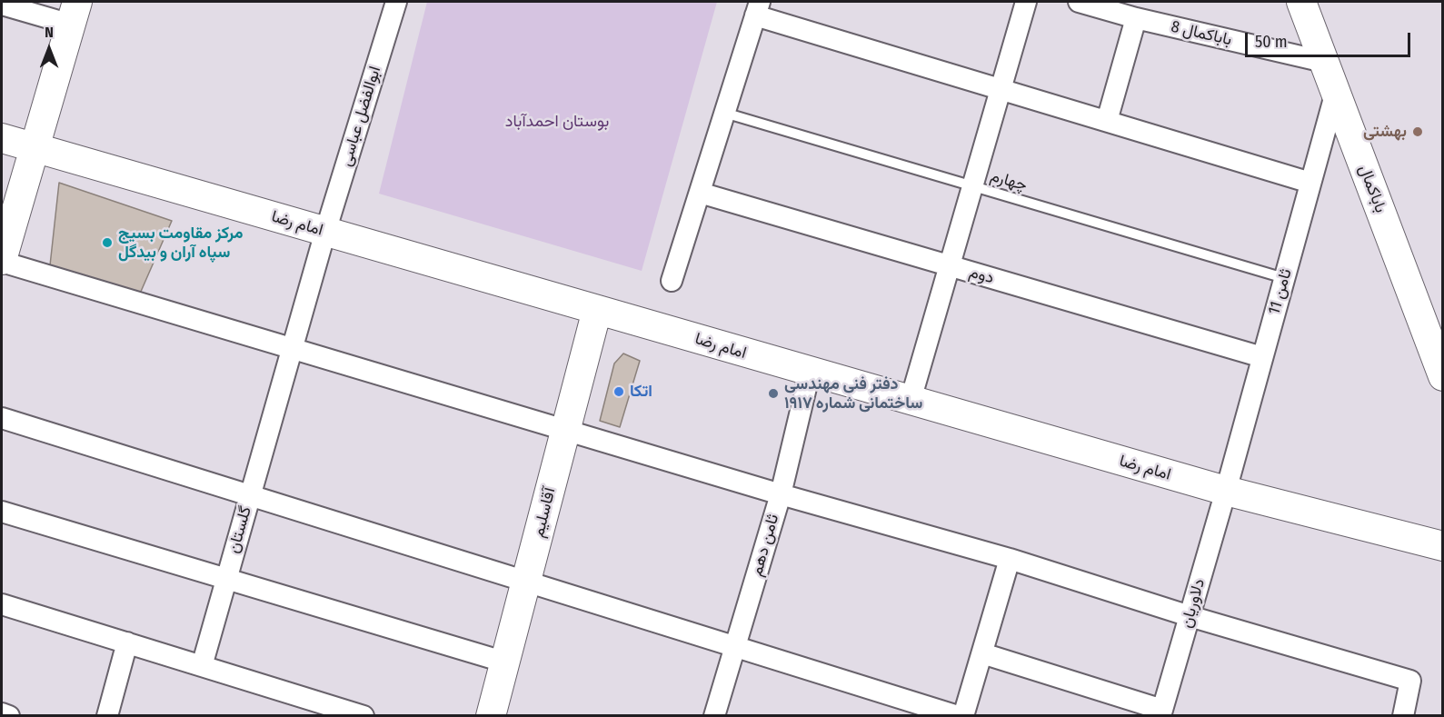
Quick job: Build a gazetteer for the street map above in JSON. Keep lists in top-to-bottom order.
{
  "streets": {
    "street": [
      "باباکمال 8",
      "ابوالفضل عباسی",
      "باباکمال",
      "امام رضا",
      "دوم",
      "ثامن 11",
      "آقاسلیم",
      "گلستان",
      "ثامن دهم",
      "دلاوریان"
    ],
    "lane": ["چهارم"]
  },
  "crossings": [
    ["باباکمال 8", "باباکمال"],
    ["ابوالفضل عباسی", "امام رضا"],
    ["ابوالفضل عباسی", "گلستان"],
    ["چهارم", "ثامن 11"],
    ["باباکمال", "ثامن 11"],
    ["امام رضا", "ثامن 11"],
    ["امام رضا", "آقاسلیم"],
    ["امام رضا", "گلستان"],
    ["امام رضا", "ثامن دهم"],
    ["امام رضا", "دلاوریان"],
    ["دوم", "ثامن 11"],
    ["ثامن 11", "دلاوریان"]
  ],
  "parks": ["بوستان احمدآباد"],
  "places": [
    "بهشتی",
    "مرکز مقاومت بسیج سپاه آران و بیدگل",
    "اتکا",
    "دفتر فنی مهندسی ساختمانی شماره ۱۹۱۷"
  ],
  "scale_bar": "50 m",
  "north": "top"
}
